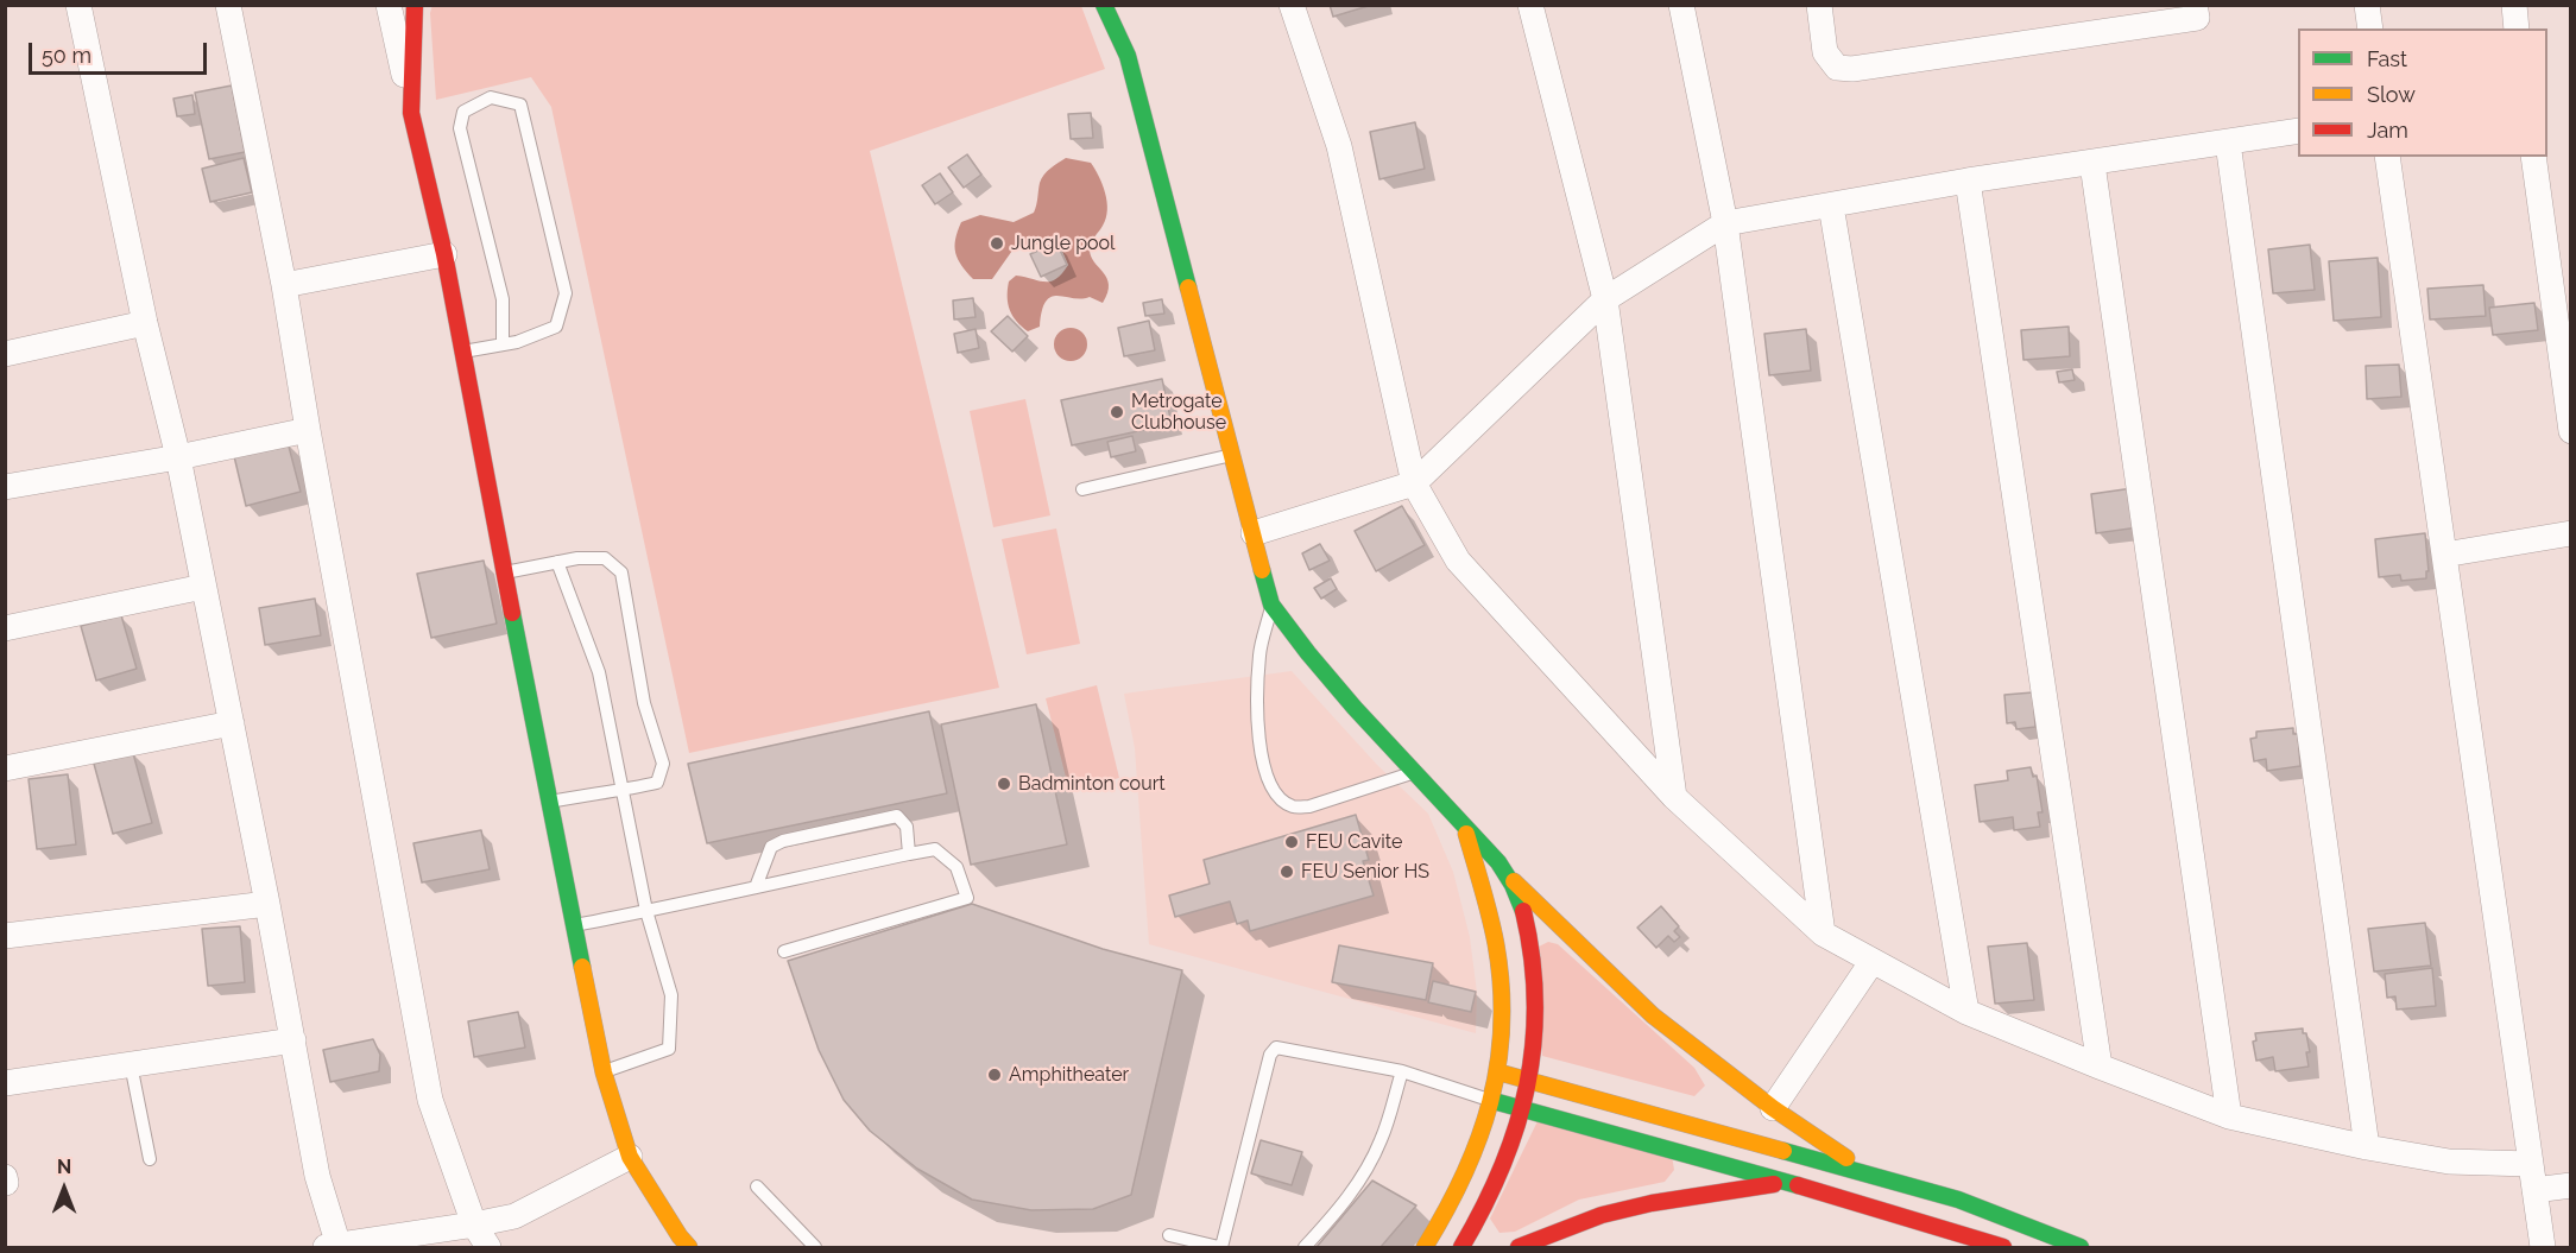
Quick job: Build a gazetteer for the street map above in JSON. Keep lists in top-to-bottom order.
{
  "places": [
    "Jungle pool",
    "Metrogate Clubhouse",
    "Badminton court",
    "FEU Cavite",
    "FEU Senior HS",
    "Amphitheater"
  ],
  "legend": ["Fast", "Slow", "Jam"],
  "scale_bar": "50 m",
  "north": "top"
}
